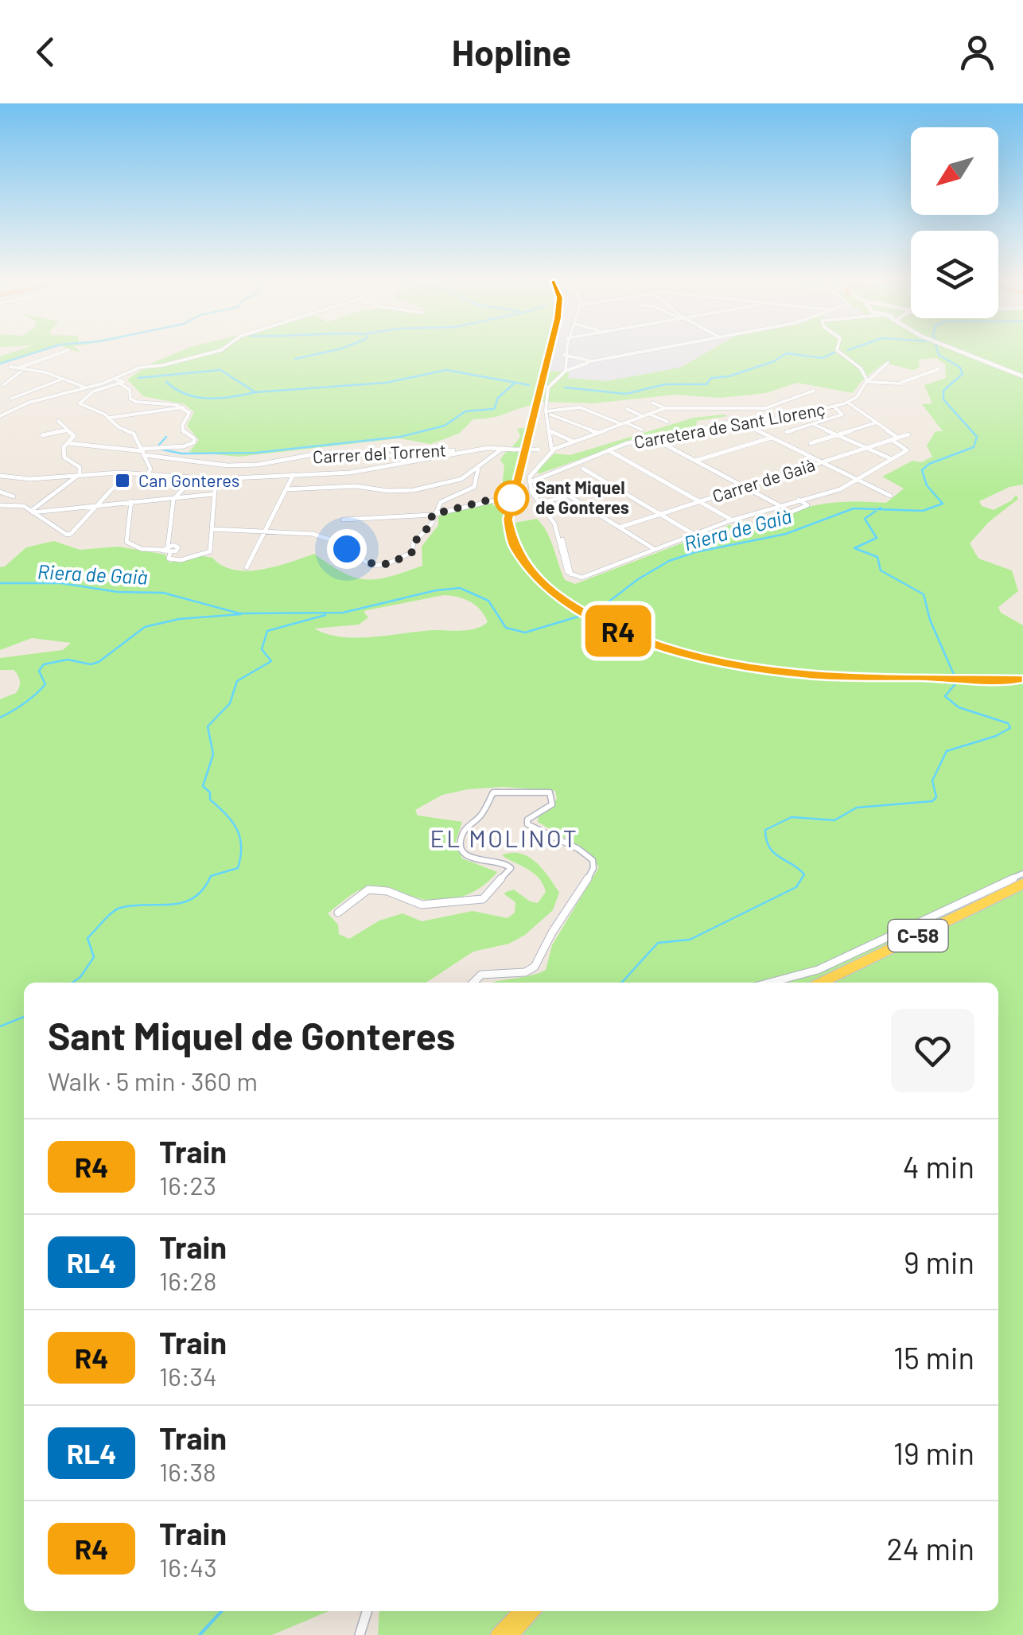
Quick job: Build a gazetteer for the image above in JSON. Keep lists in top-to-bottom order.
{
  "streets": {
    "main road": ["C-58"],
    "street": ["Carretera de Sant Llorenç", "Carrer del Torrent", "Carrer de Gaià"]
  },
  "districts": ["EL MOLINOT"],
  "water": ["Riera de Gaià"],
  "places": {
    "transit": ["Can Gonteres"],
    "other": ["Sant Miquel de Gonteres"]
  },
  "north": "bottom left",
  "page": {
    "header": "Hopline",
    "on_map": "R4",
    "heading": ["Sant Miquel de Gonteres", "Walk · 5 min · 360 m"],
    "list": [
      {
        "mark": "R4",
        "name": "Train",
        "note": "16:23",
        "value": "4 min"
      },
      {
        "mark": "RL4",
        "name": "Train",
        "note": "16:28",
        "value": "9 min"
      },
      {
        "mark": "R4",
        "name": "Train",
        "note": "16:34",
        "value": "15 min"
      },
      {
        "mark": "RL4",
        "name": "Train",
        "note": "16:38",
        "value": "19 min"
      },
      {
        "mark": "R4",
        "name": "Train",
        "note": "16:43",
        "value": "24 min"
      }
    ]
  }
}
